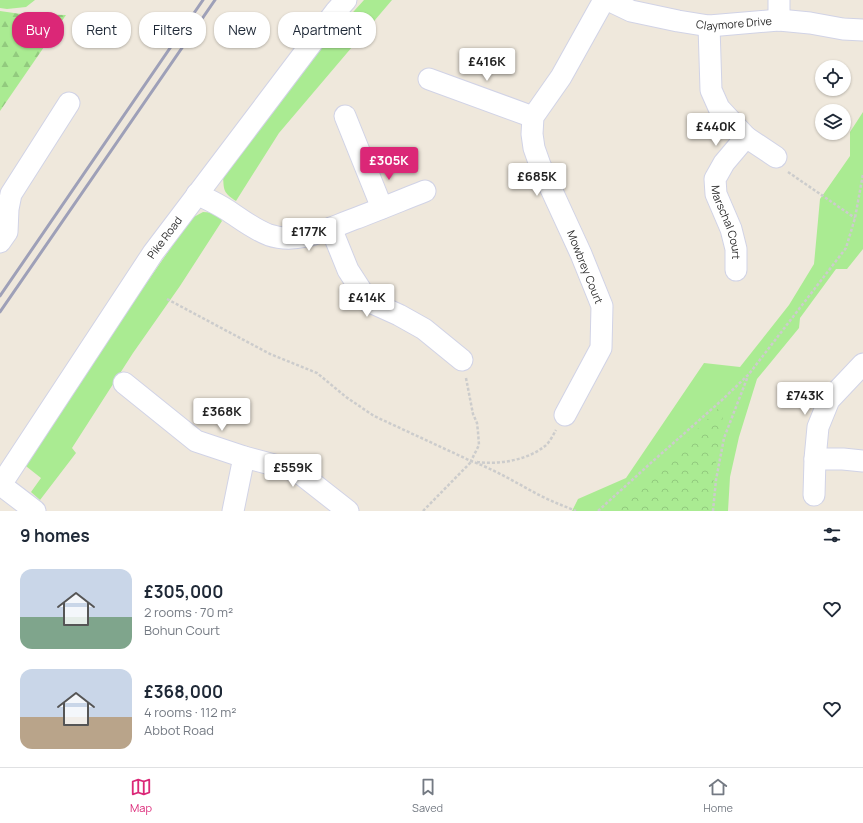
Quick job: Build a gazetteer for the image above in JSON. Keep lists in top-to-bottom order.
{
  "streets": {
    "street": [
      "Claymore Drive",
      "Marschal Court",
      "Pike Road",
      "Mowbrey Court"
    ]
  },
  "page": {
    "chip": [
      "Buy",
      "Rent",
      "Filters",
      "New",
      "Apartment"
    ],
    "price": [
      "£416K",
      "£440K",
      "£305K",
      "£685K",
      "£177K",
      "£414K",
      "£743K",
      "£368K",
      "£559K"
    ],
    "heading": "9 homes",
    "list": [
      {
        "name": "£305,000",
        "note": "2 rooms · 70 m² · Bohun Court"
      },
      {
        "name": "£368,000",
        "note": "4 rooms · 112 m² · Abbot Road"
      }
    ],
    "tabs": ["Map", "Saved", "Home"]
  }
}
